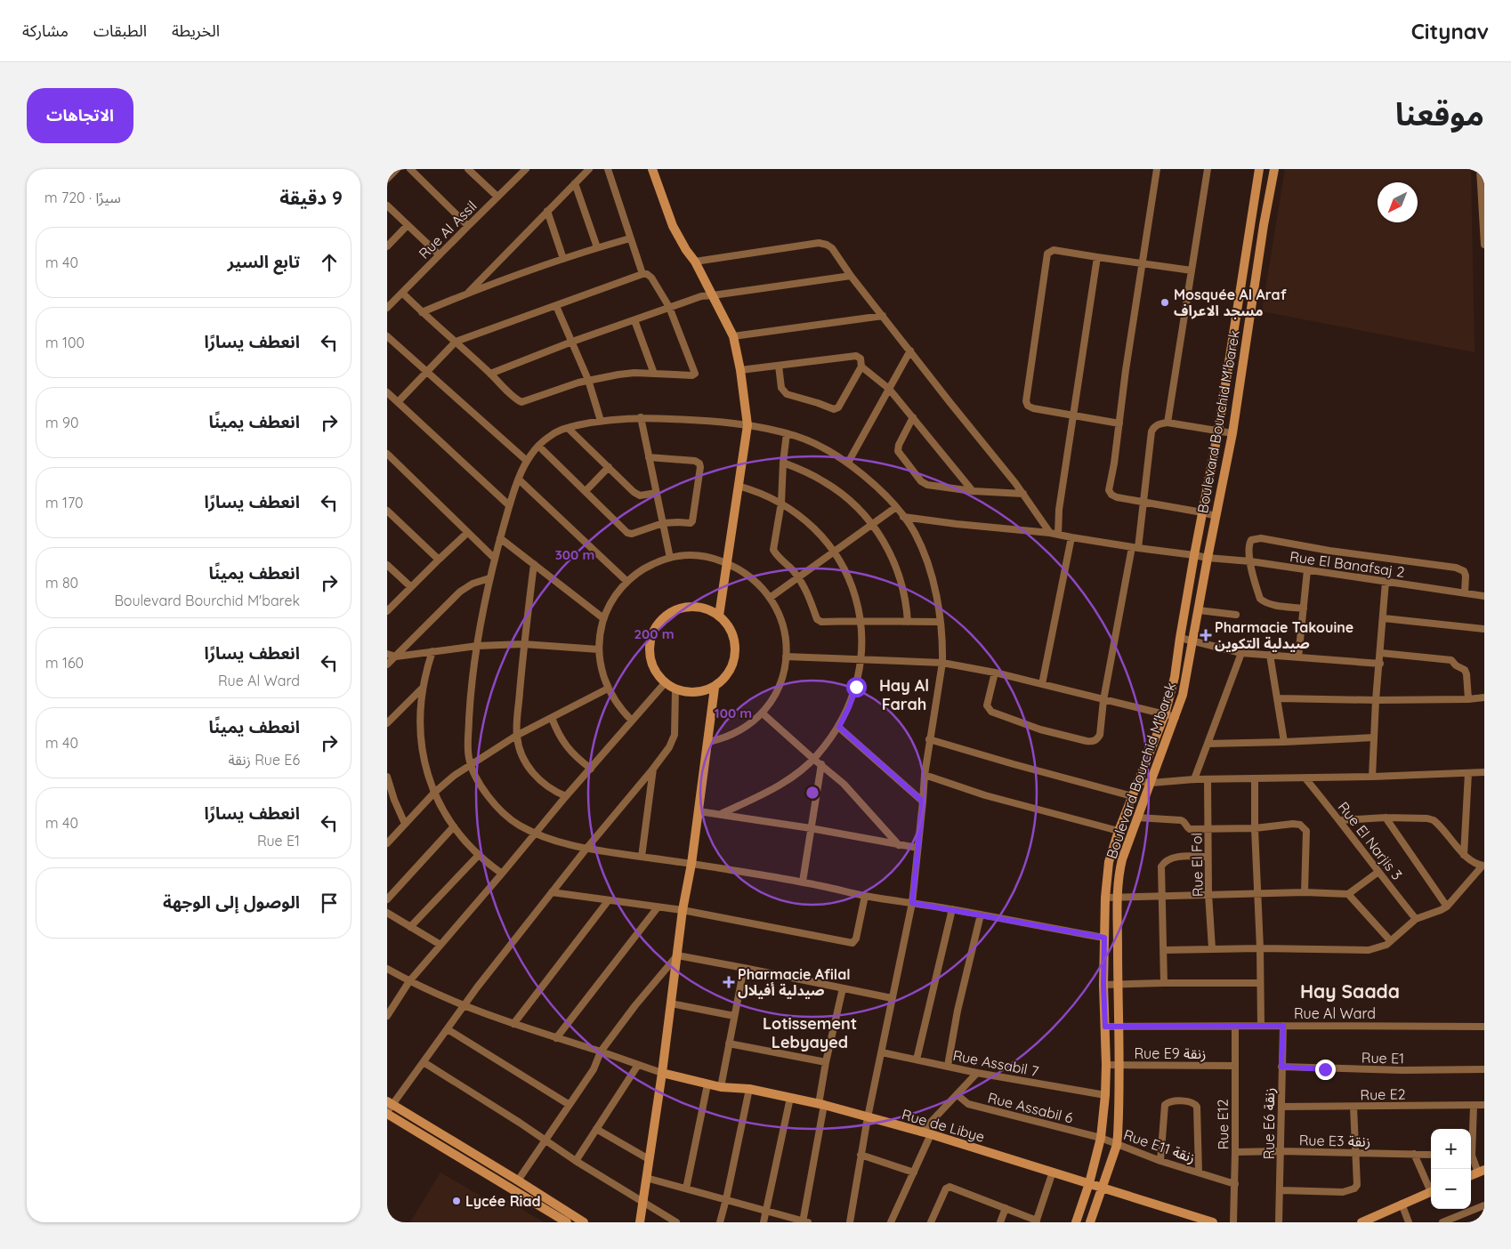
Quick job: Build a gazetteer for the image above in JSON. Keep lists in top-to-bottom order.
{
  "streets": {
    "main road": ["Boulevard Bourchid M'barek", "Rue de Libye"],
    "street": [
      "Rue Al Assil",
      "Rue El Banafsaj 2",
      "Rue El Narjis 3",
      "Rue El Fol",
      "Rue Al Ward",
      "Rue E9 زنقة",
      "Rue E1",
      "Rue Assabil 7",
      "Rue E2",
      "Rue Assabil 6",
      "Rue E6 زنقة",
      "Rue E12",
      "Rue E3 زنقة",
      "Rue E11 زنقة"
    ]
  },
  "crossings": [
    ["Boulevard Bourchid M'barek", "Rue El Banafsaj 2"],
    ["Boulevard Bourchid M'barek", "Rue Al Ward"],
    ["Boulevard Bourchid M'barek", "Rue E9 زنقة"],
    ["Boulevard Bourchid M'barek", "Rue Assabil 7"],
    ["Boulevard Bourchid M'barek", "Rue Assabil 6"],
    ["Boulevard Bourchid M'barek", "Rue de Libye"],
    ["Boulevard Bourchid M'barek", "Rue E11 زنقة"],
    ["Rue Al Ward", "Rue E6 زنقة"],
    ["Rue Al Ward", "Rue E12"],
    ["Rue E9 زنقة", "Rue E12"],
    ["Rue E1", "Rue E6 زنقة"],
    ["Rue E2", "Rue E6 زنقة"],
    ["Rue Assabil 6", "Rue E11 زنقة"],
    ["Rue E6 زنقة", "Rue E3 زنقة"],
    ["Rue E12", "Rue E3 زنقة"],
    ["Rue E12", "Rue E11 زنقة"]
  ],
  "districts": ["Hay Al Farah", "Hay Saada", "Lotissement Lebyayed"],
  "places": {
    "other": ["Mosquée Al Araf مسجد الاعراف", "Lycée Riad"],
    "health": ["Pharmacie Takouine صيدلية التكوين", "Pharmacie Afilal صيدلية أفيلال"]
  },
  "north": "bottom left",
  "page": {
    "header": "Citynav",
    "nav": ["الخريطة", "الطبقات", "مشاركة"],
    "title": "موقعنا",
    "buttons": "الاتجاهات",
    "heading": ["9 دقيقة", "سيرًا · 720 m"],
    "list": [
      ["تابع السير", "40 m"],
      ["انعطف يسارًا", "100 m"],
      ["انعطف يمينًا", "90 m"],
      ["انعطف يسارًا", "170 m"],
      ["انعطف يمينًا", "Boulevard Bourchid M'barek", "80 m"],
      ["انعطف يسارًا", "Rue Al Ward", "160 m"],
      ["انعطف يمينًا", "Rue E6 زنقة", "40 m"],
      ["انعطف يسارًا", "Rue E1", "40 m"],
      "الوصول إلى الوجهة"
    ],
    "map_buttons": ["+", "−"]
  },
  "rings": ["300 m", "200 m", "100 m"]
}
